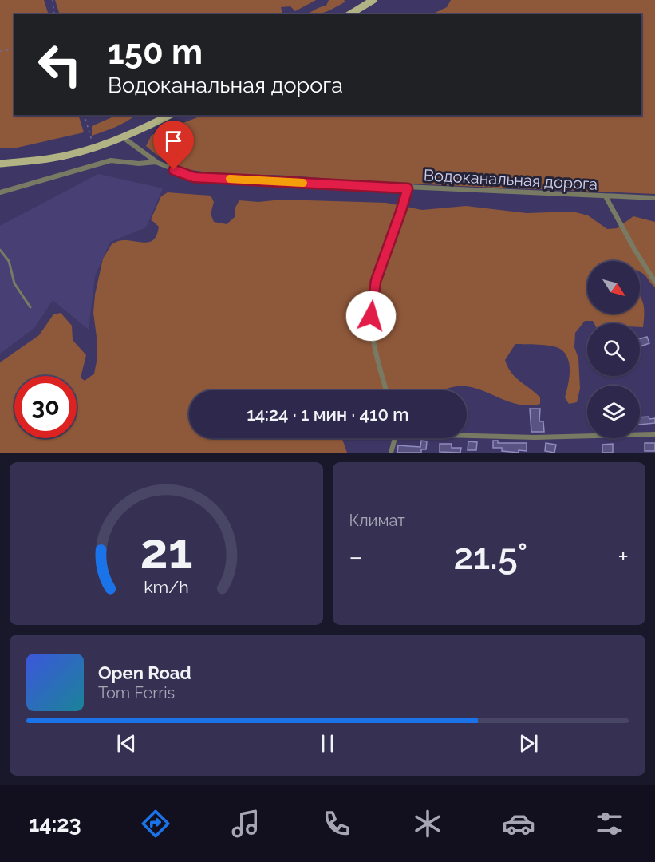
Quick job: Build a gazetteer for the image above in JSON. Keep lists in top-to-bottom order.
{
  "streets": {
    "street": ["Водоканальная дорога"]
  },
  "north": "bottom right",
  "page": {
    "turn": ["150 m", "Водоканальная дорога"],
    "limit": "30",
    "trip": "14:24 · 1 мин · 410 m",
    "tile": "Климат",
    "heat": ["−", "21.5°", "+"],
    "song": ["Open Road", "Tom Ferris"],
    "tabs": "14:23",
    "gauge": ["21", "km/h"]
  }
}
